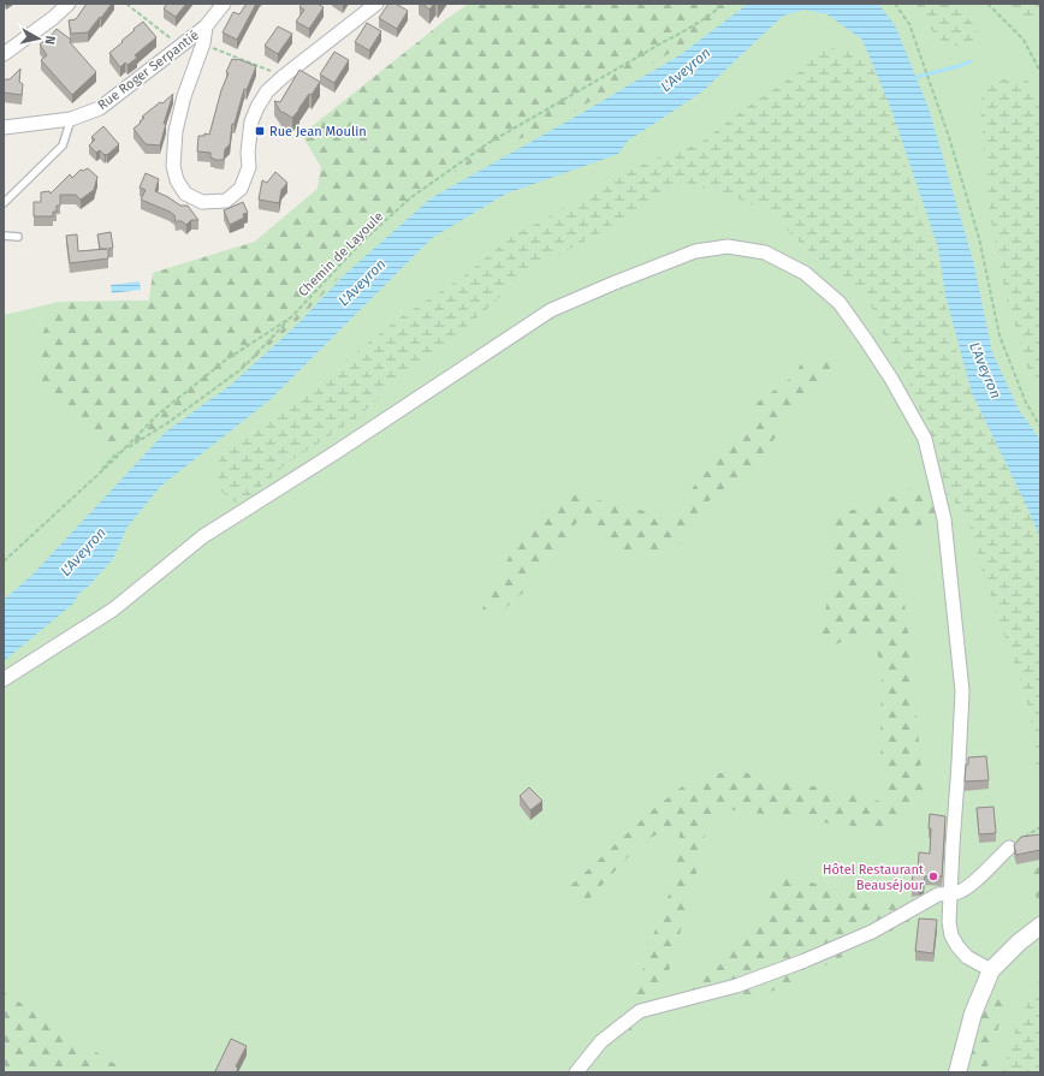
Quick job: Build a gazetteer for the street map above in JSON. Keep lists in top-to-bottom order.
{
  "streets": {
    "street": ["Rue Roger Serpantié"],
    "path": ["Chemin de Layoule"]
  },
  "water": ["L'Aveyron"],
  "places": {
    "transit": ["Rue Jean Moulin"],
    "other": ["Hôtel Restaurant Beauséjour"]
  },
  "north": "right"
}
